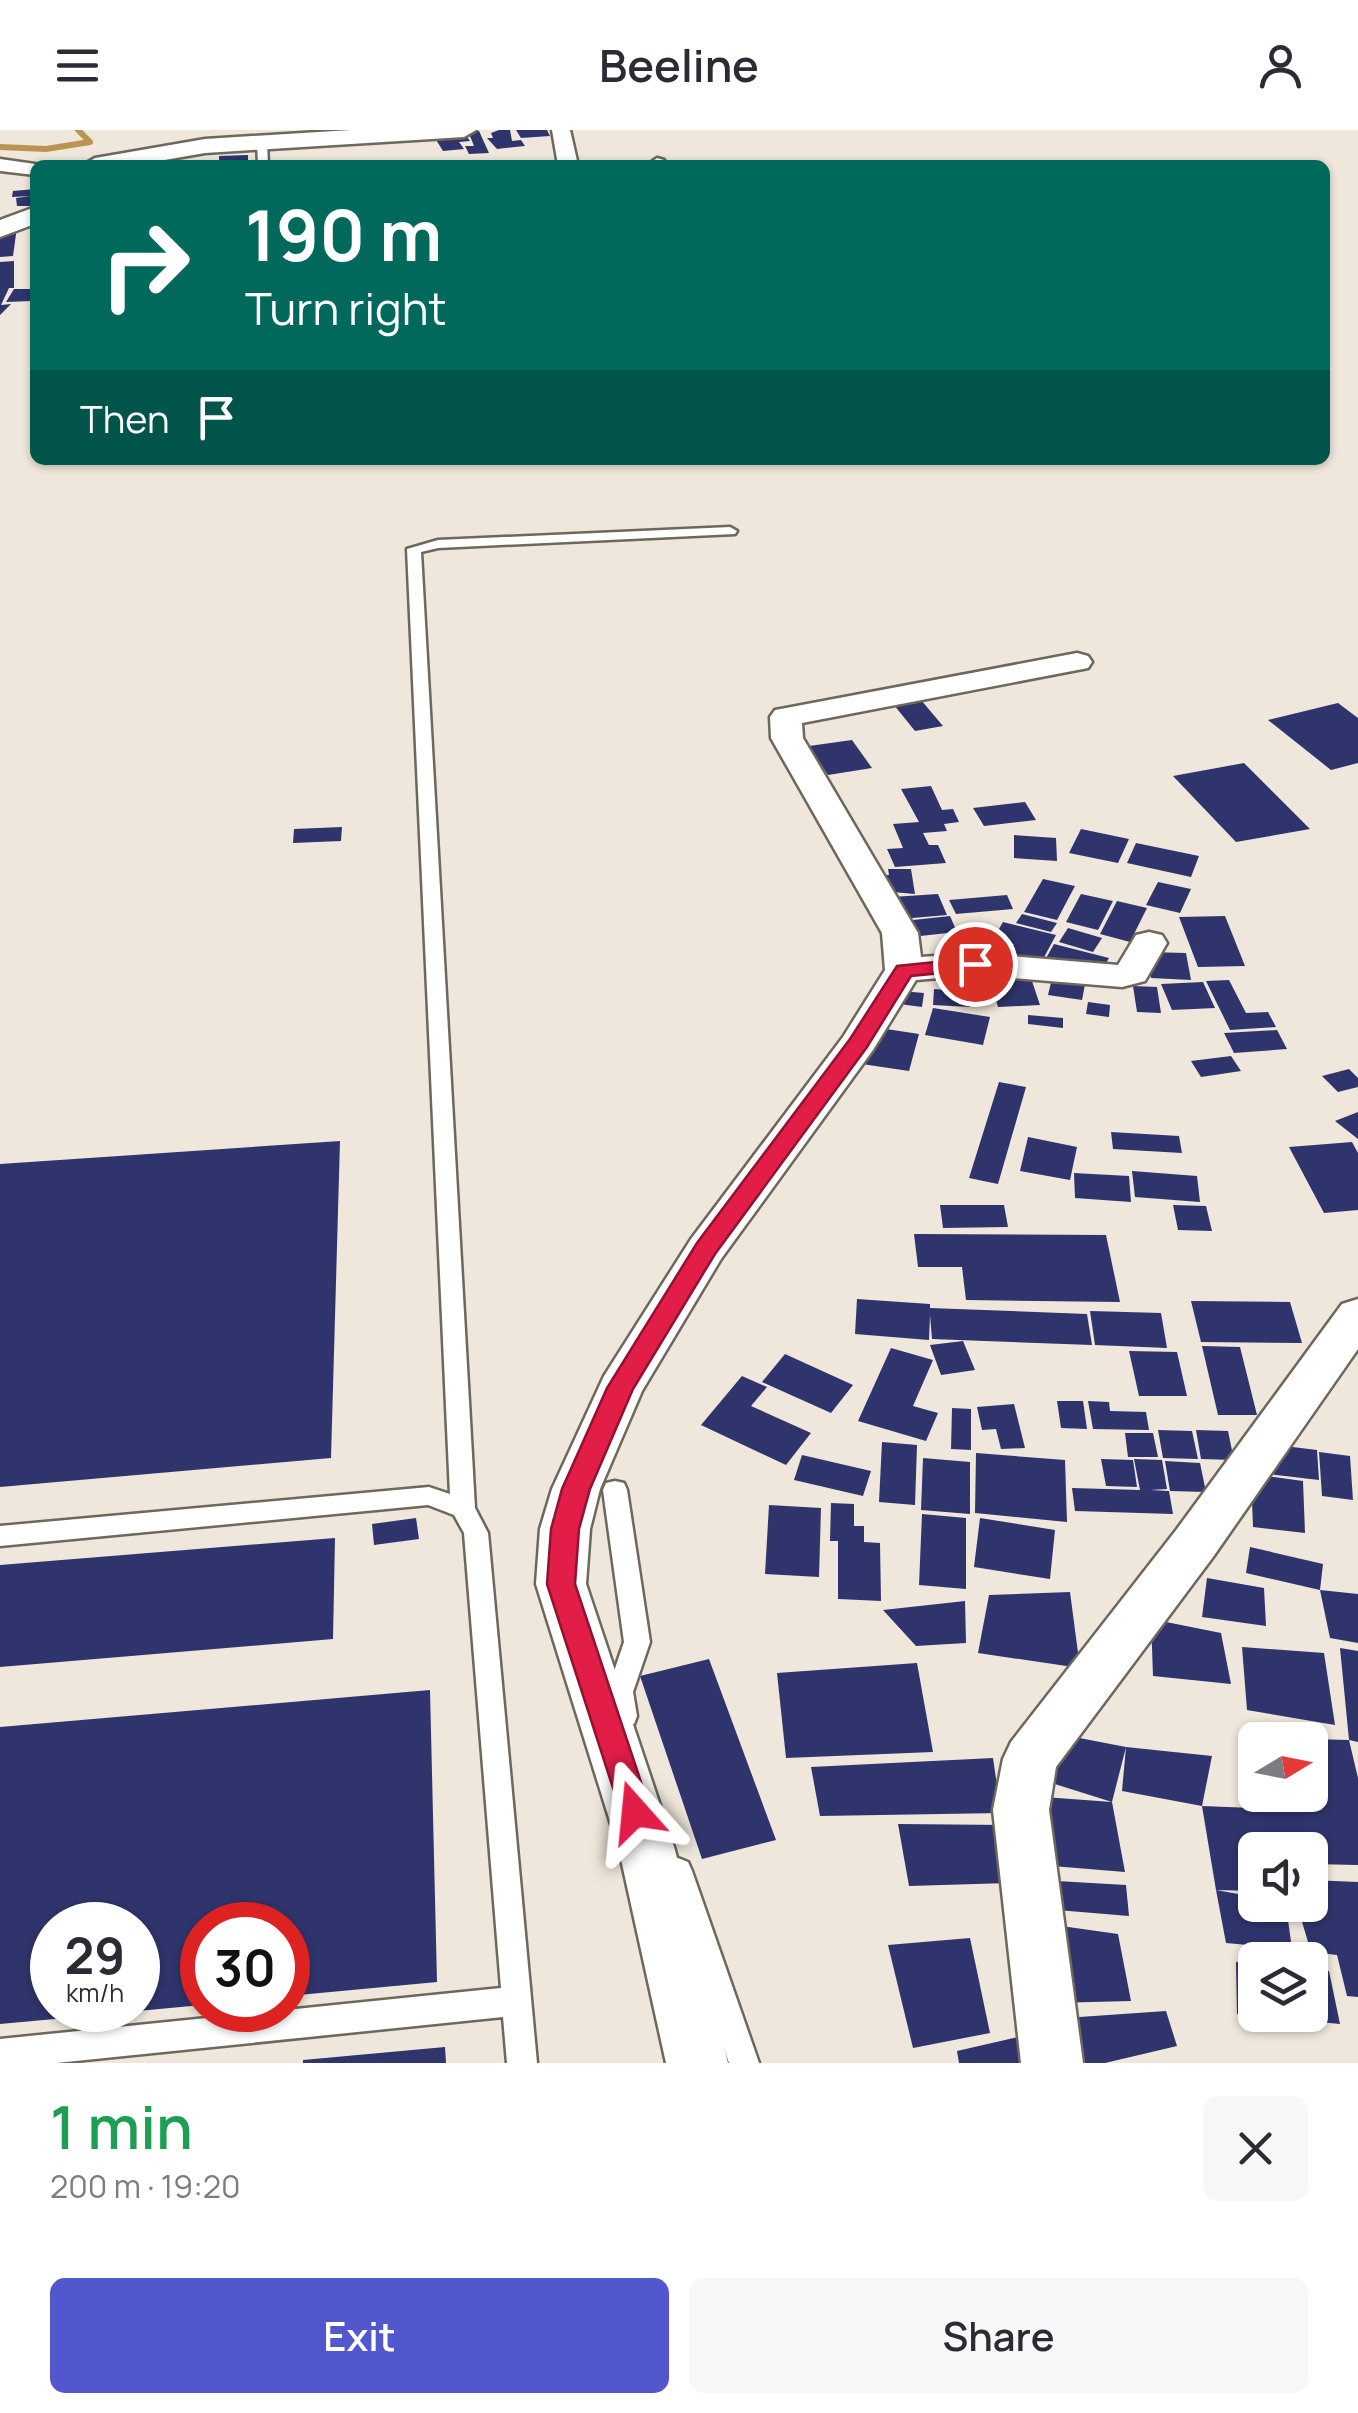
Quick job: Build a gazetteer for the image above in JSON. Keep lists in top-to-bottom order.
{
  "north": "right",
  "page": {
    "header": "Beeline",
    "turn": ["190 m", "Turn right"],
    "then": "Then",
    "speed": "29 km/h",
    "limit": "30",
    "heading": ["1 min", "200 m · 19:20"],
    "buttons": ["Exit", "Share"]
  }
}
